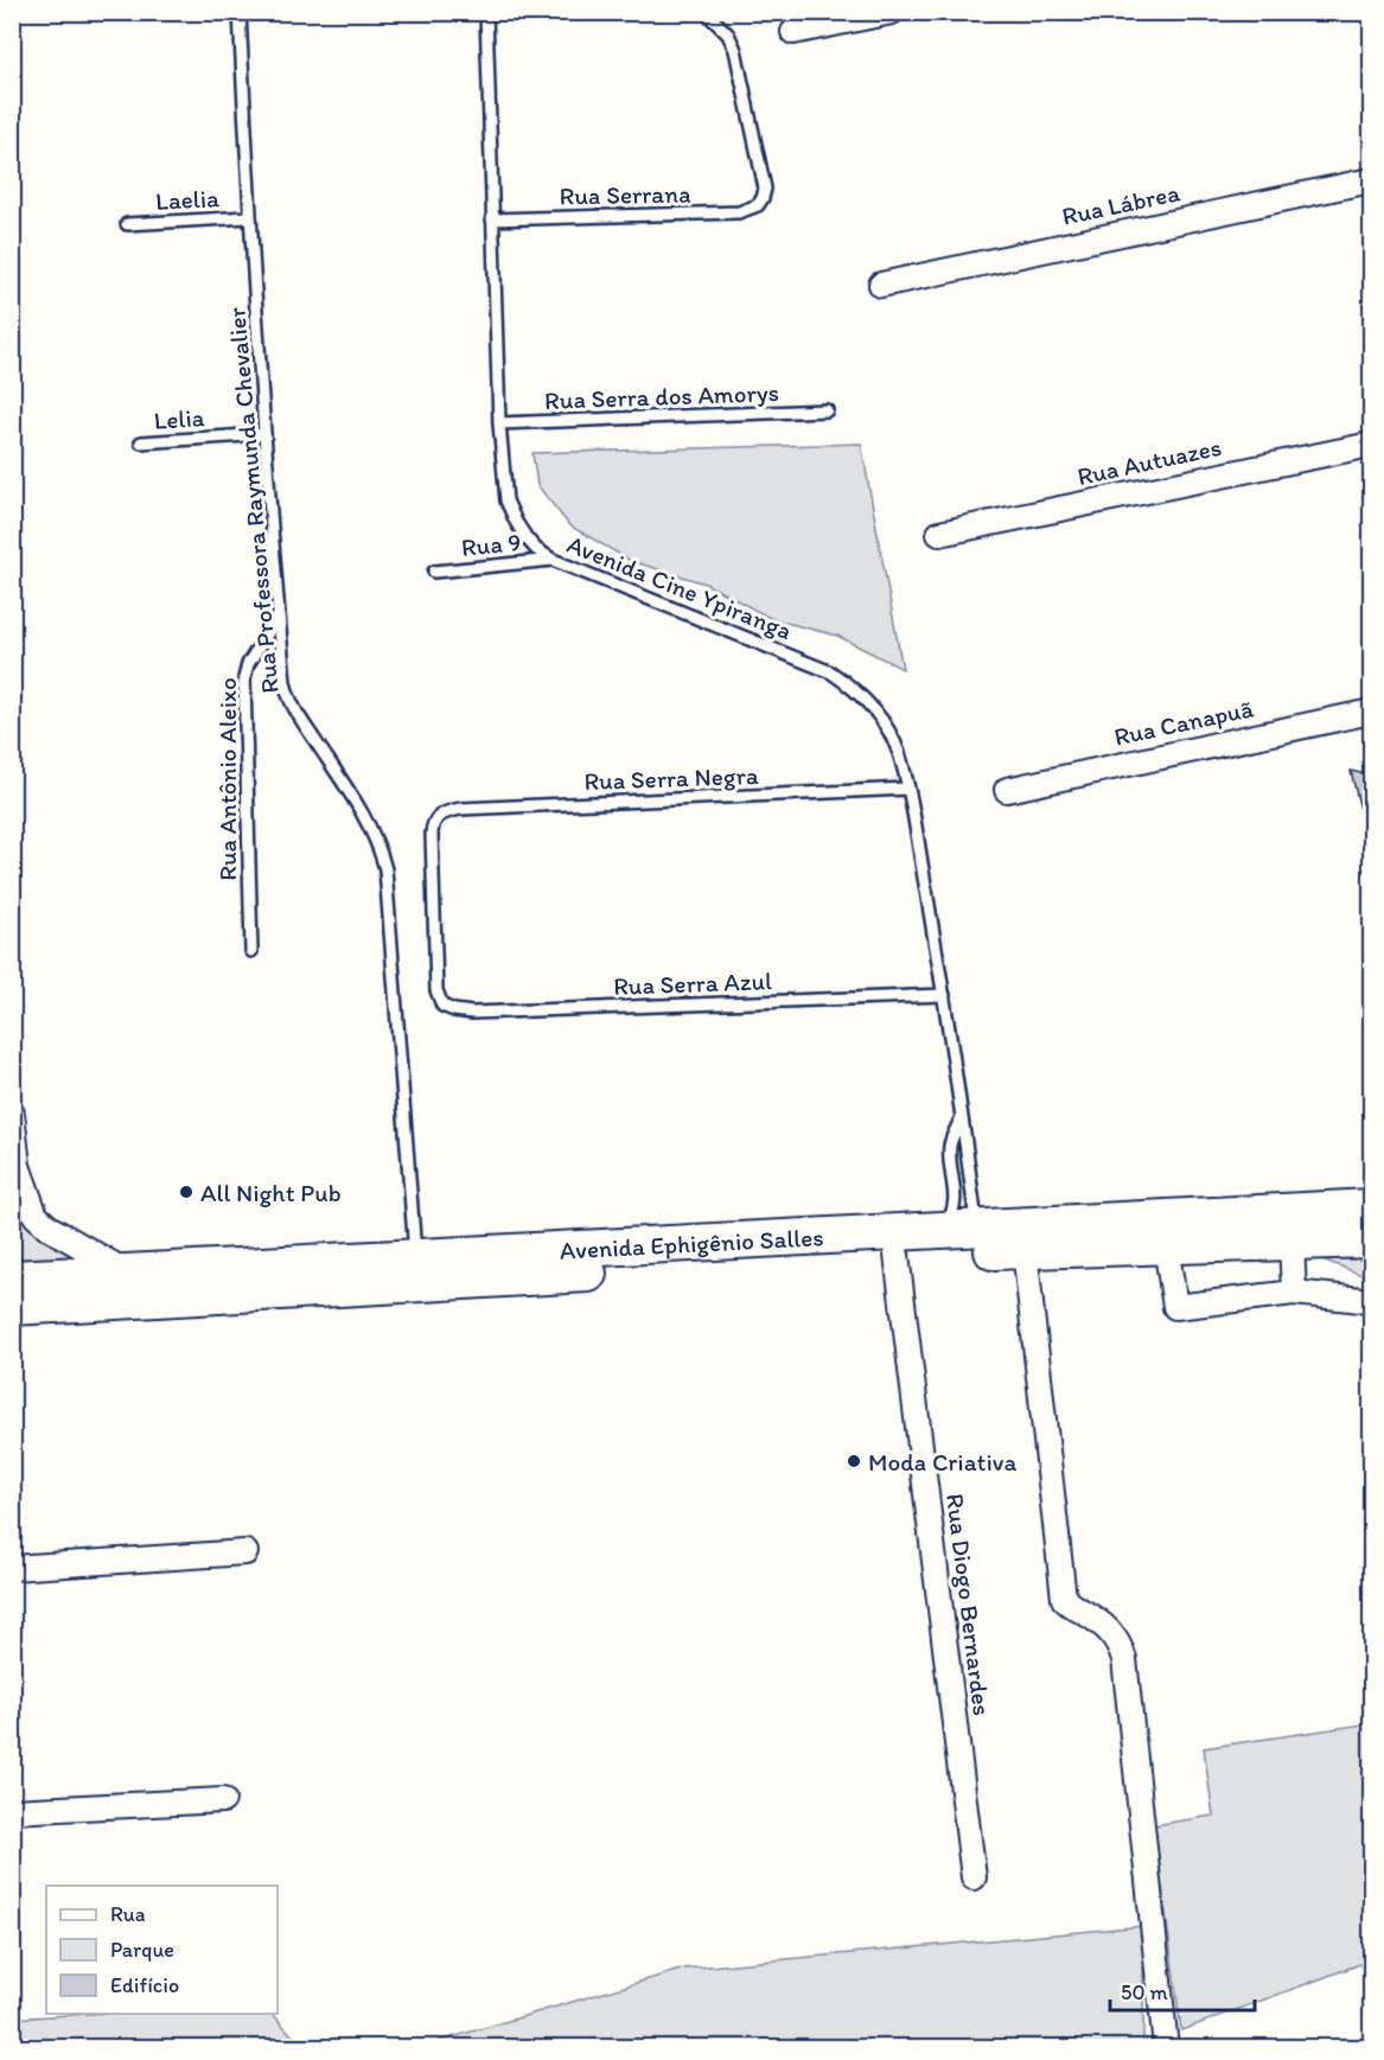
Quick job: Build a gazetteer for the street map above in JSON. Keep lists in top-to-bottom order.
{
  "streets": {
    "main road": ["Avenida Ephigênio Salles"],
    "street": [
      "Rua Lábrea",
      "Rua Autuazes",
      "Rua Canapuã",
      "Rua Diogo Bernardes"
    ],
    "lane": [
      "Rua Serrana",
      "Laelia",
      "Rua Serra dos Amorys",
      "Lelia",
      "Rua Professora Raymunda Chevalier",
      "Rua 9",
      "Avenida Cine Ypiranga",
      "Rua Serra Negra",
      "Rua Antônio Aleixo",
      "Rua Serra Azul"
    ]
  },
  "crossings": [
    ["Rua Serrana", "Avenida Cine Ypiranga"],
    ["Laelia", "Rua Professora Raymunda Chevalier"],
    ["Rua Serra dos Amorys", "Avenida Cine Ypiranga"],
    ["Lelia", "Rua Professora Raymunda Chevalier"],
    ["Rua Professora Raymunda Chevalier", "Rua Antônio Aleixo"],
    ["Rua Professora Raymunda Chevalier", "Avenida Ephigênio Salles"],
    ["Rua 9", "Avenida Cine Ypiranga"],
    ["Avenida Cine Ypiranga", "Rua Serra Negra"],
    ["Avenida Cine Ypiranga", "Rua Serra Azul"],
    ["Avenida Cine Ypiranga", "Avenida Ephigênio Salles"],
    ["Rua Serra Negra", "Rua Serra Azul"],
    ["Avenida Ephigênio Salles", "Rua Diogo Bernardes"]
  ],
  "places": ["All Night Pub", "Moda Criativa"],
  "legend": ["Rua", "Parque", "Edifício"],
  "scale_bar": "50 m"
}
